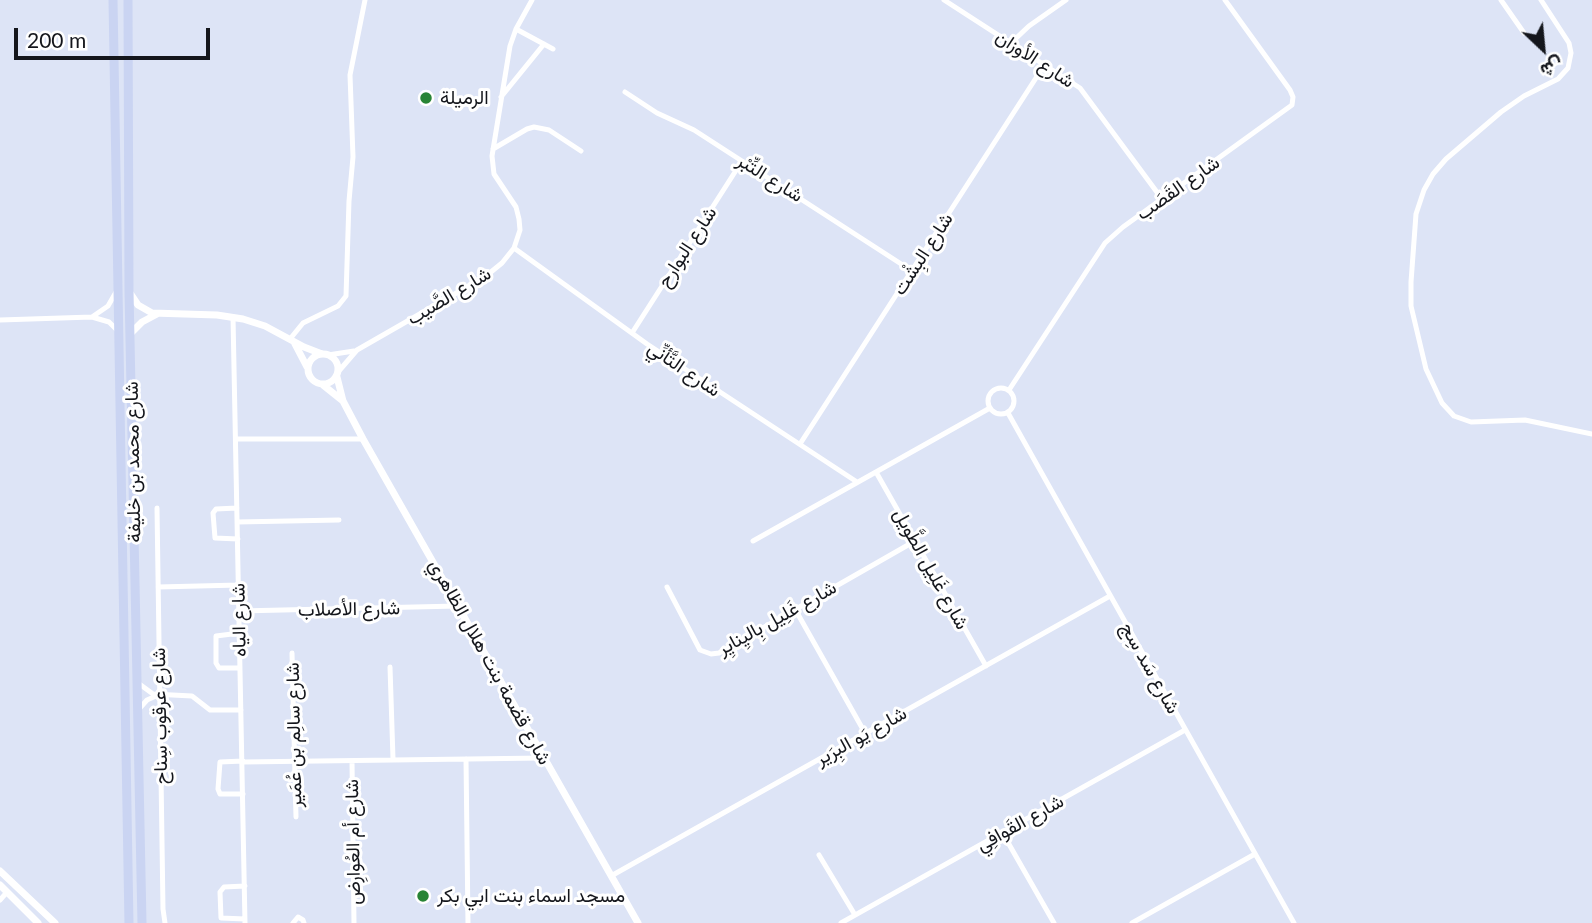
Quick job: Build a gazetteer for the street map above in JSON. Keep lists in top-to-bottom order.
{
  "streets": {
    "highway": ["شارع محمد بن خليفة"],
    "street": [
      "شارع الأوزان",
      "شارع التِّبْر",
      "شارع القَصَب",
      "شارع البوارح",
      "شارع البِشْت",
      "شارع الصَّيب",
      "شارع التَّأنِّي",
      "شارع غَلِيل الطَّويل",
      "شارع الأصلاب",
      "شارع غَلِيل بِاليِنايِر",
      "شارع الياه",
      "شارع قضمة بنت هلال الظاهري",
      "شارع سَد سِج",
      "شارع عرقوب سِناح",
      "شارع سالِم بن عُمَير",
      "شارع يَو البِرَير",
      "شارع القَوافِي",
      "شارع أم العُوارِض"
    ]
  },
  "crossings": [
    ["شارع الأوزان", "شارع القَصَب"],
    ["شارع الأوزان", "شارع البِشْت"],
    ["شارع التِّبْر", "شارع البوارح"],
    ["شارع التِّبْر", "شارع البِشْت"],
    ["شارع القَصَب", "شارع سَد سِج"],
    ["شارع البوارح", "شارع التَّأنِّي"],
    ["شارع البِشْت", "شارع التَّأنِّي"],
    ["شارع الصَّيب", "شارع التَّأنِّي"],
    ["شارع الصَّيب", "شارع قضمة بنت هلال الظاهري"],
    ["شارع غَلِيل الطَّويل", "شارع غَلِيل بِاليِنايِر"],
    ["شارع غَلِيل الطَّويل", "شارع يَو البِرَير"],
    ["شارع الأصلاب", "شارع الياه"],
    ["شارع الأصلاب", "شارع قضمة بنت هلال الظاهري"],
    ["شارع قضمة بنت هلال الظاهري", "شارع يَو البِرَير"],
    ["شارع سَد سِج", "شارع يَو البِرَير"],
    ["شارع سَد سِج", "شارع القَوافِي"]
  ],
  "places": ["الرميلة", "مسجد اسماء بنت ابي بكر"],
  "scale_bar": "200 m",
  "north": "bottom right"
}
